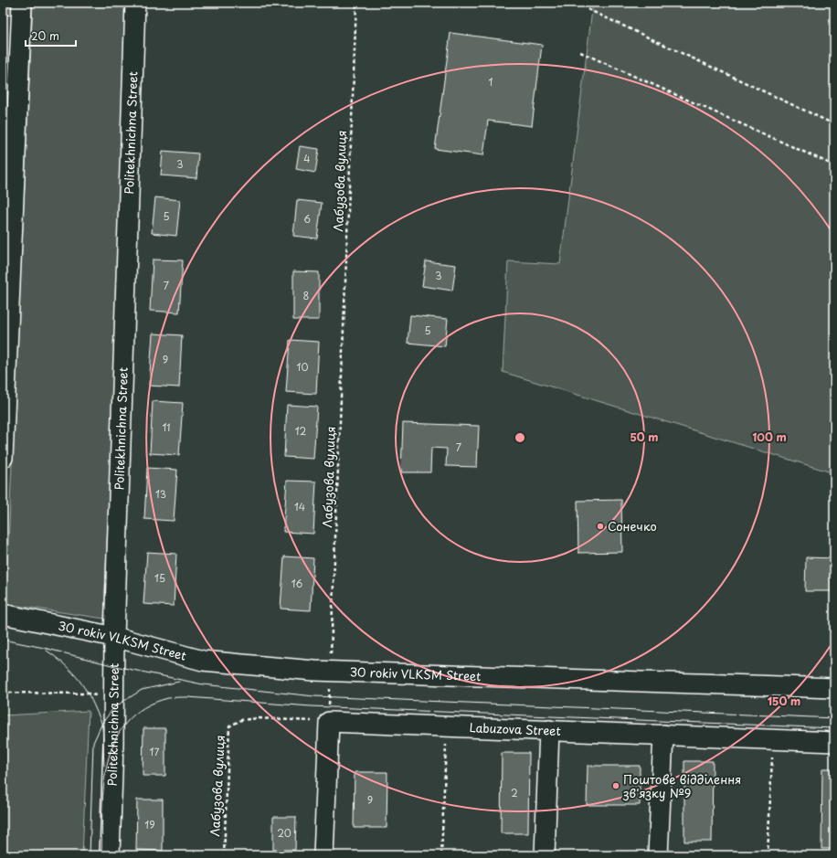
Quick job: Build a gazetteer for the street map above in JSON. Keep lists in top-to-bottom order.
{
  "streets": {
    "street": ["Politekhnichna Street", "30 rokiv VLKSM Street", "Labuzova Street"],
    "path": ["Лабузова вулиця"]
  },
  "crossings": [
    ["Politekhnichna Street", "30 rokiv VLKSM Street"],
    ["Лабузова вулиця", "30 rokiv VLKSM Street"],
    ["Лабузова вулиця", "Labuzova Street"]
  ],
  "places": ["Сонечко", "Поштове відділення зв'язку №9"],
  "house_numbers": [
    "1",
    "4",
    "3",
    "5",
    "6",
    "3",
    "7",
    "8",
    "5",
    "9",
    "10",
    "11",
    "12",
    "7",
    "13",
    "14",
    "15",
    "16",
    "17",
    "2",
    "9",
    "19",
    "20"
  ],
  "scale_bar": "20 m",
  "rings": ["50 m", "100 m", "150 m"]
}
